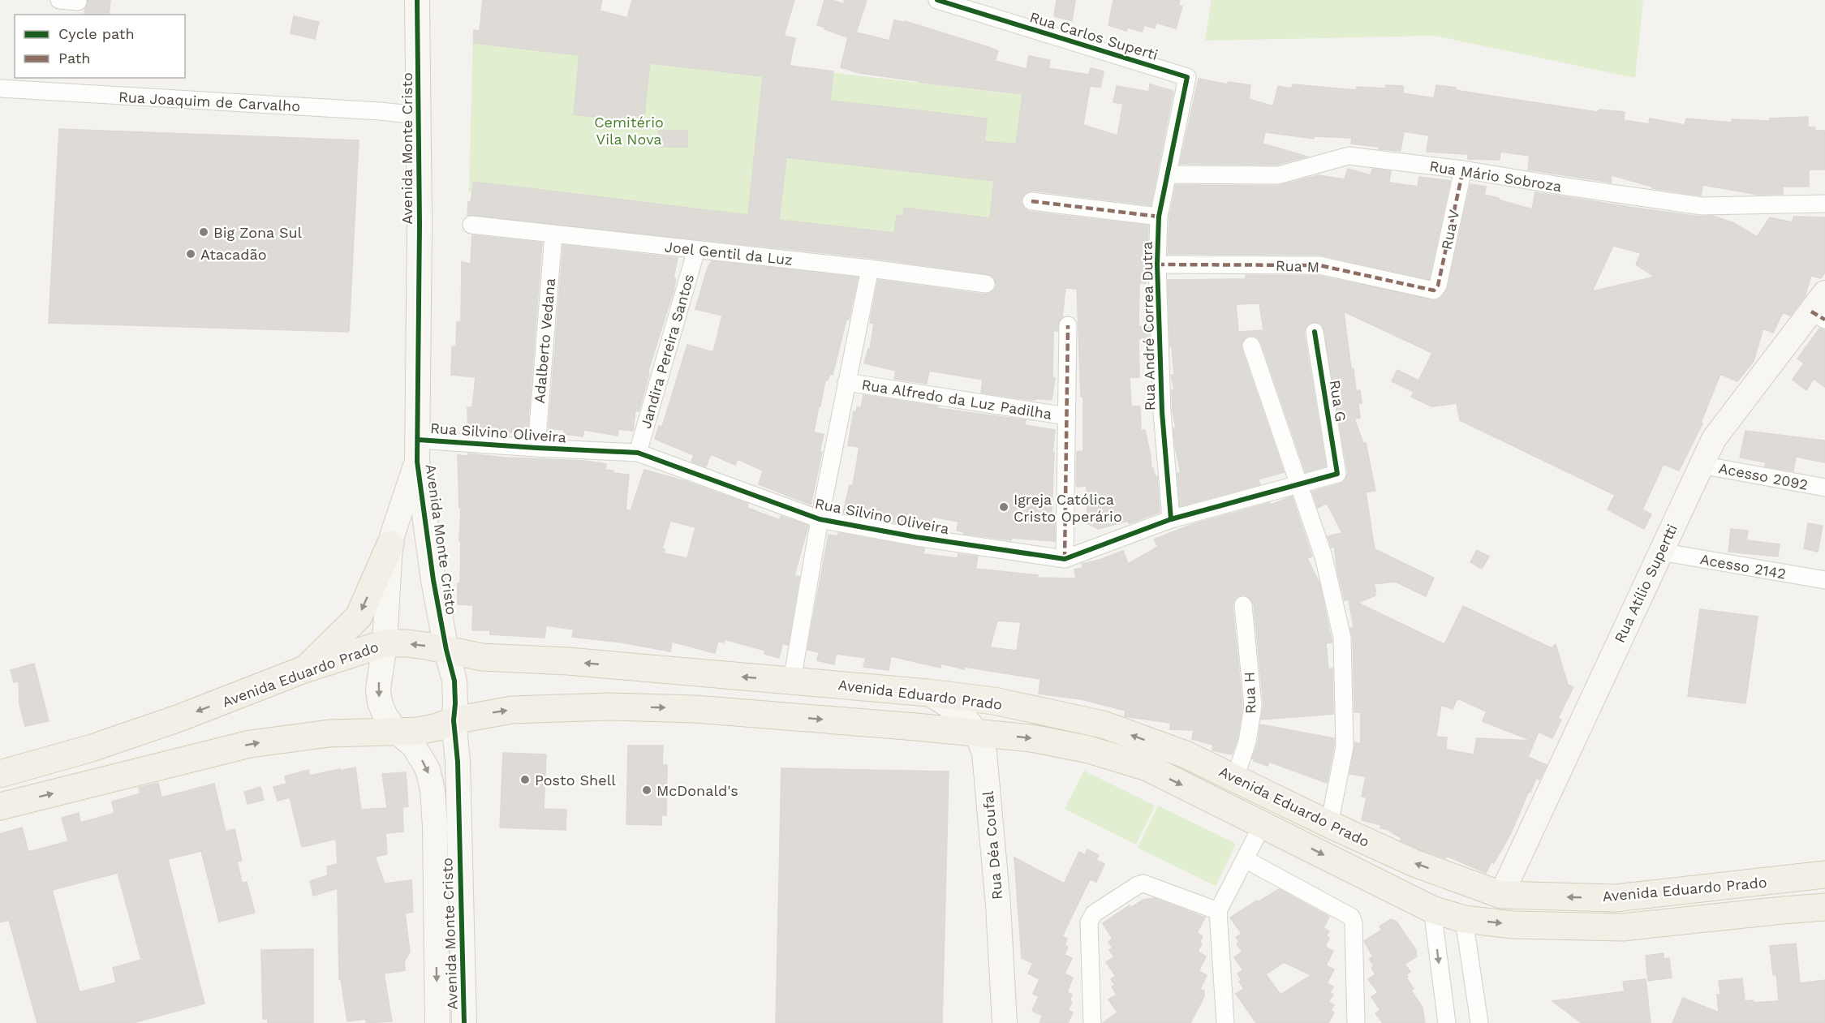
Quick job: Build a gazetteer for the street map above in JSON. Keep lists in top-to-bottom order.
{
  "streets": {
    "main road": [
      "Avenida Monte Cristo",
      "Rua Atílio Supertti",
      "Avenida Eduardo Prado",
      "Rua Déa Coufal"
    ],
    "street": [
      "Rua Carlos Superti",
      "Rua Joaquim de Carvalho",
      "Rua Mário Sobroza",
      "Rua V",
      "Joel Gentil da Luz",
      "Rua M",
      "Rua André Correa Dutra",
      "Adalberto Vedana",
      "Jandira Pereira Santos",
      "Rua Alfredo da Luz Padilha",
      "Rua G",
      "Rua Silvino Oliveira",
      "Acesso 2092",
      "Acesso 2142",
      "Rua H"
    ]
  },
  "crossings": [
    ["Rua Carlos Superti", "Rua André Correa Dutra"],
    ["Rua Joaquim de Carvalho", "Avenida Monte Cristo"],
    ["Avenida Monte Cristo", "Rua Silvino Oliveira"],
    ["Avenida Monte Cristo", "Avenida Eduardo Prado"],
    ["Rua Mário Sobroza", "Rua V"],
    ["Rua Mário Sobroza", "Rua André Correa Dutra"],
    ["Rua V", "Rua M"],
    ["Joel Gentil da Luz", "Adalberto Vedana"],
    ["Joel Gentil da Luz", "Jandira Pereira Santos"],
    ["Rua M", "Rua André Correa Dutra"],
    ["Rua André Correa Dutra", "Rua Silvino Oliveira"],
    ["Adalberto Vedana", "Rua Silvino Oliveira"],
    ["Jandira Pereira Santos", "Rua Silvino Oliveira"],
    ["Rua G", "Rua Silvino Oliveira"],
    ["Acesso 2092", "Rua Atílio Supertti"],
    ["Acesso 2142", "Rua Atílio Supertti"],
    ["Rua Atílio Supertti", "Avenida Eduardo Prado"],
    ["Avenida Eduardo Prado", "Rua H"],
    ["Avenida Eduardo Prado", "Rua Déa Coufal"]
  ],
  "parks": ["Cemitério Vila Nova"],
  "places": [
    "Big Zona Sul",
    "Atacadão",
    "Igreja Católica Cristo Operário",
    "Posto Shell",
    "McDonald's"
  ],
  "legend": ["Cycle path", "Path"]
}
